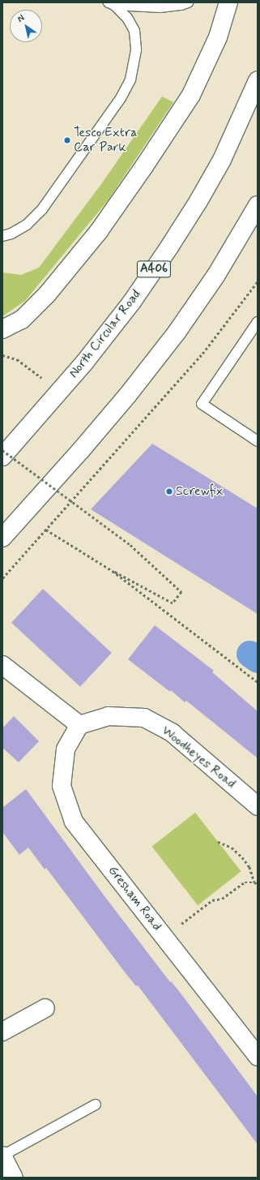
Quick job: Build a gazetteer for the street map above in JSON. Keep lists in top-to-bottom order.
{
  "streets": {
    "main road": [
      "A406",
      "North Circular Road",
      "Woodheyes Road",
      "Gresham Road"
    ]
  },
  "crossings": [
    ["Woodheyes Road", "Gresham Road"]
  ],
  "places": ["Tesco Extra Car Park", "Screwfix"],
  "north": "top left"
}
